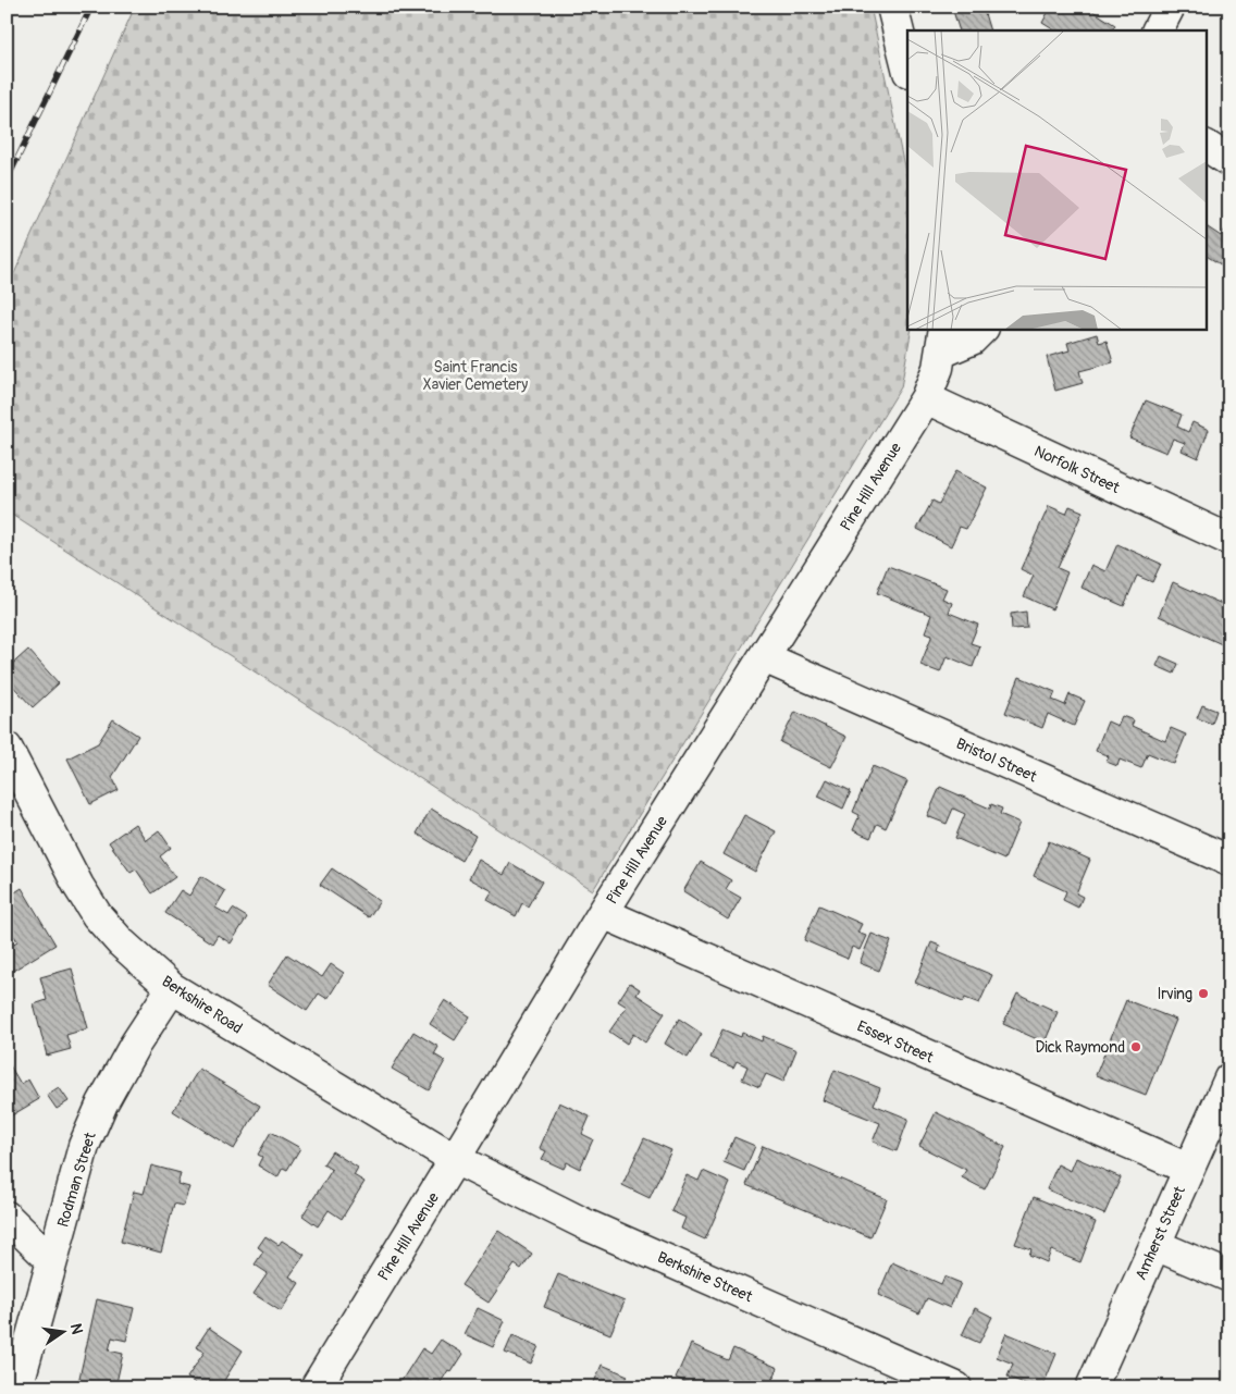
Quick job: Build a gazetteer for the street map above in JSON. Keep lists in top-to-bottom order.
{
  "streets": {
    "street": [
      "Norfolk Street",
      "Pine Hill Avenue",
      "Bristol Street",
      "Berkshire Road",
      "Essex Street",
      "Rodman Street",
      "Amherst Street",
      "Berkshire Street"
    ]
  },
  "crossings": [
    ["Norfolk Street", "Pine Hill Avenue"],
    ["Pine Hill Avenue", "Bristol Street"],
    ["Pine Hill Avenue", "Berkshire Road"],
    ["Pine Hill Avenue", "Essex Street"],
    ["Pine Hill Avenue", "Berkshire Street"],
    ["Berkshire Road", "Rodman Street"],
    ["Berkshire Road", "Berkshire Street"],
    ["Essex Street", "Amherst Street"]
  ],
  "parks": ["Saint Francis Xavier Cemetery"],
  "places": ["Irving", "Dick Raymond"],
  "north": "right"
}
